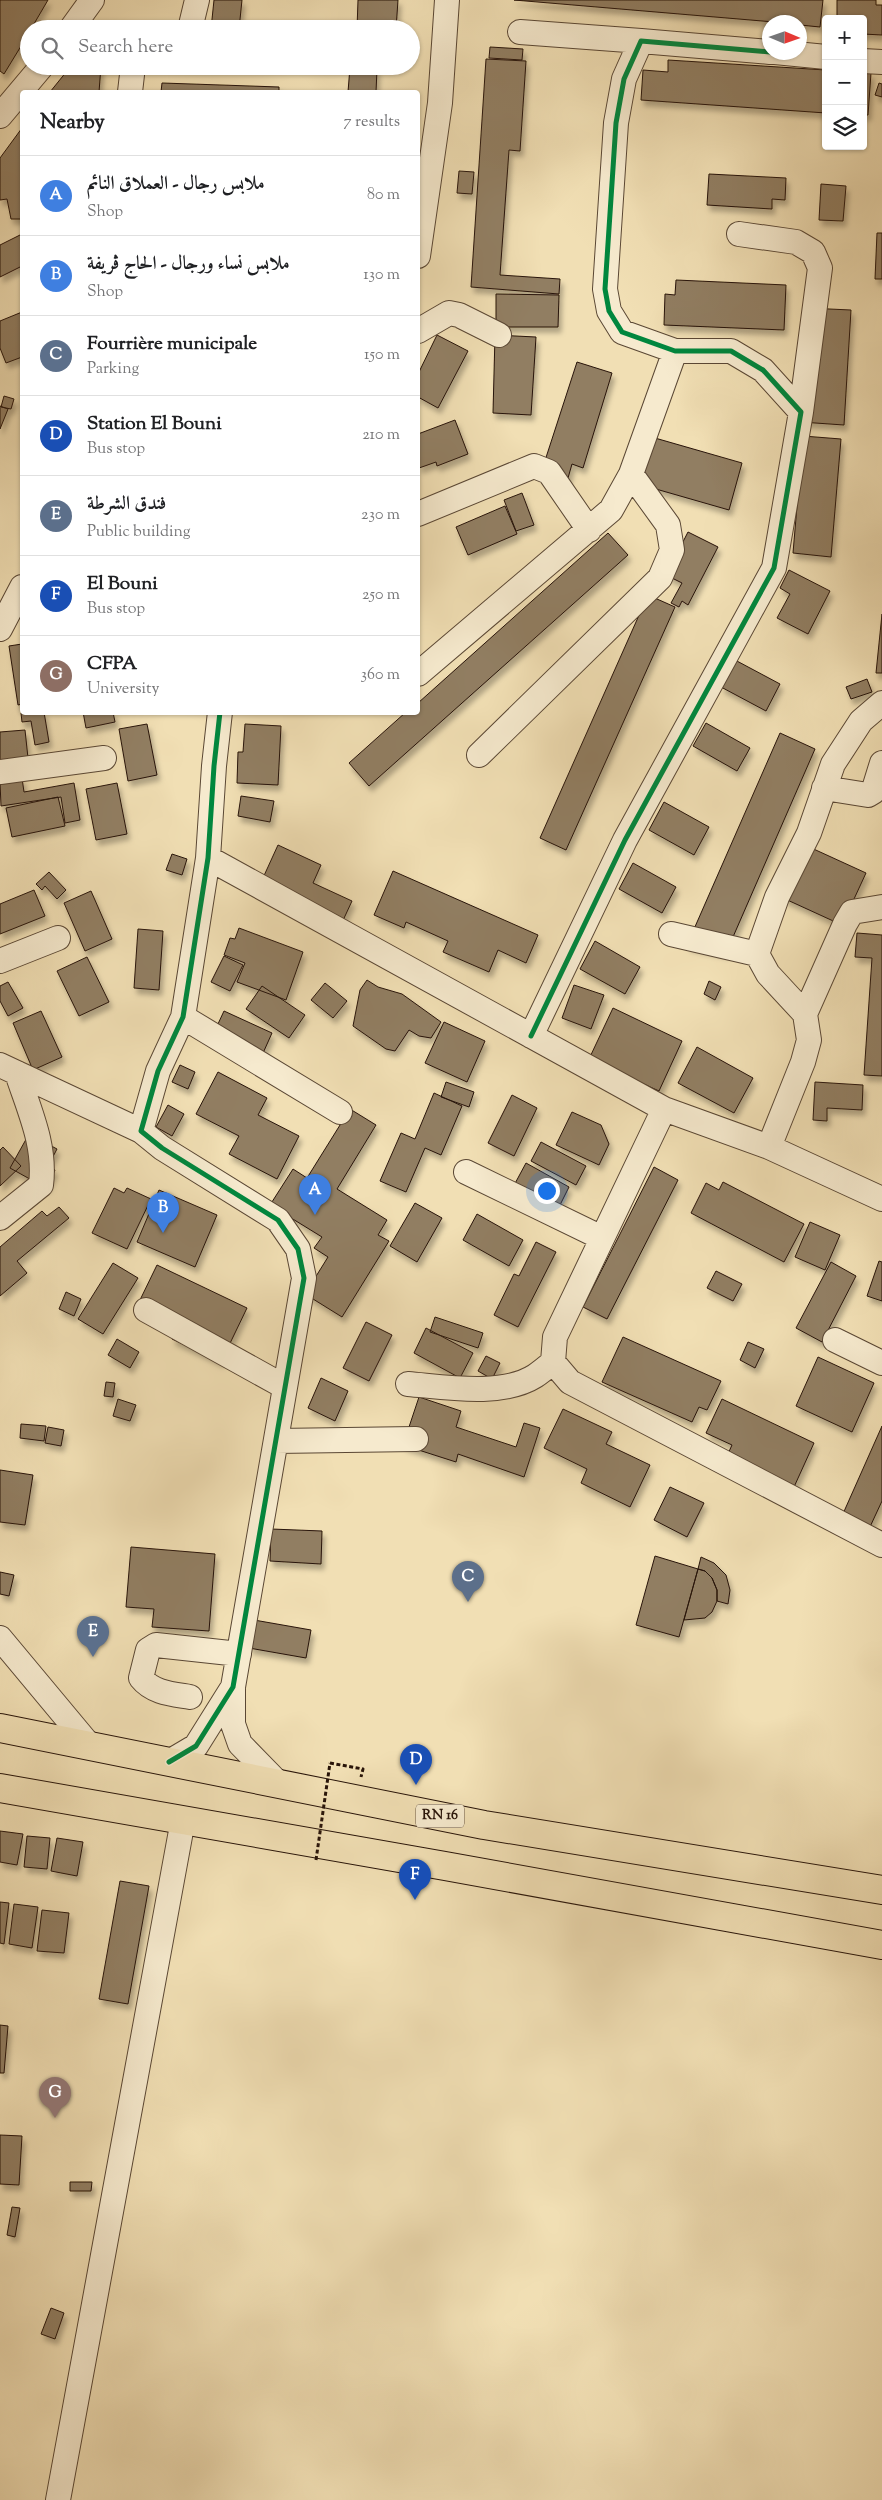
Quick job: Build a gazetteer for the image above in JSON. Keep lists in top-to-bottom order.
{
  "streets": {
    "highway": ["RN 16"]
  },
  "north": "right",
  "page": {
    "map_buttons": ["+", "−"],
    "search": "Search here",
    "heading": ["Nearby", "7 results"],
    "list": [
      {
        "mark": "A",
        "name": "ملابس رجال - العملاق النائم",
        "note": "Shop",
        "value": "80 m"
      },
      {
        "mark": "B",
        "name": "ملابس نساء ورجال - الحاج ڨريفة",
        "note": "Shop",
        "value": "130 m"
      },
      {
        "mark": "C",
        "name": "Fourrière municipale",
        "note": "Parking",
        "value": "150 m"
      },
      {
        "mark": "D",
        "name": "Station El Bouni",
        "note": "Bus stop",
        "value": "210 m"
      },
      {
        "mark": "E",
        "name": "فندق الشرطة",
        "note": "Public building",
        "value": "230 m"
      },
      {
        "mark": "F",
        "name": "El Bouni",
        "note": "Bus stop",
        "value": "250 m"
      },
      {
        "mark": "G",
        "name": "CFPA",
        "note": "University",
        "value": "360 m"
      }
    ],
    "pins": [
      "A",
      "B",
      "C",
      "E",
      "D",
      "F",
      "G"
    ]
  }
}
